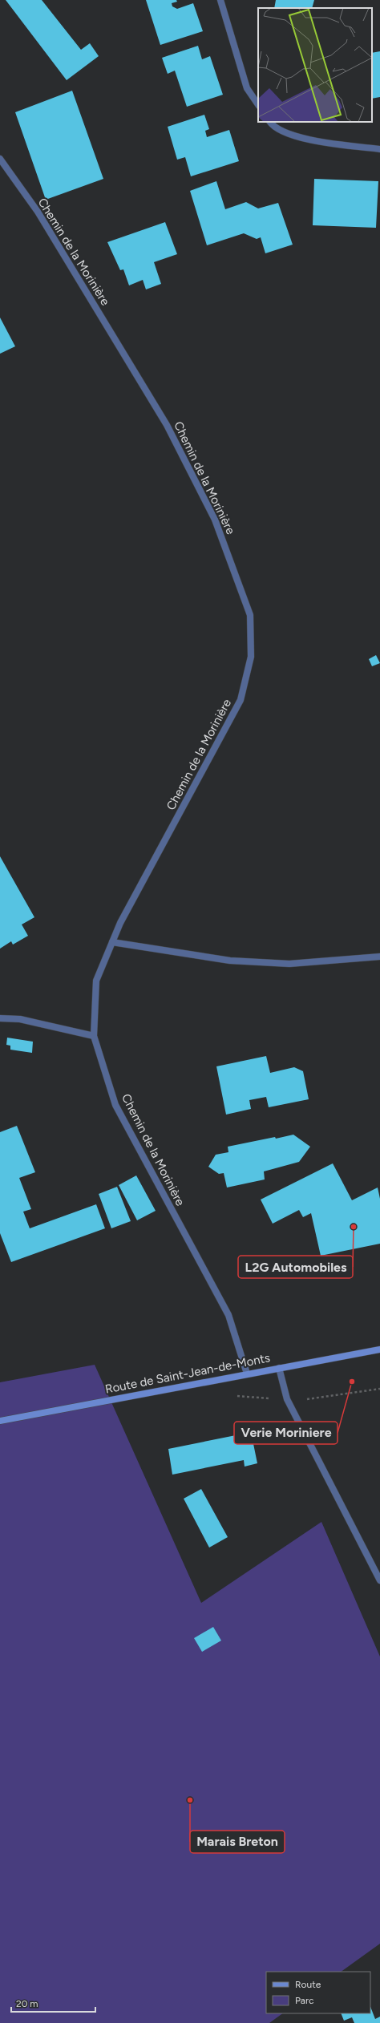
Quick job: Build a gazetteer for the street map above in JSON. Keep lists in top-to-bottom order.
{
  "streets": {
    "main road": ["Route de Saint-Jean-de-Monts"],
    "street": ["Chemin de la Morinière"]
  },
  "crossings": [
    ["Chemin de la Morinière", "Route de Saint-Jean-de-Monts"]
  ],
  "places": ["L2G Automobiles", "Verie Moriniere", "Marais Breton"],
  "legend": ["Route", "Parc"],
  "scale_bar": "20 m"
}
